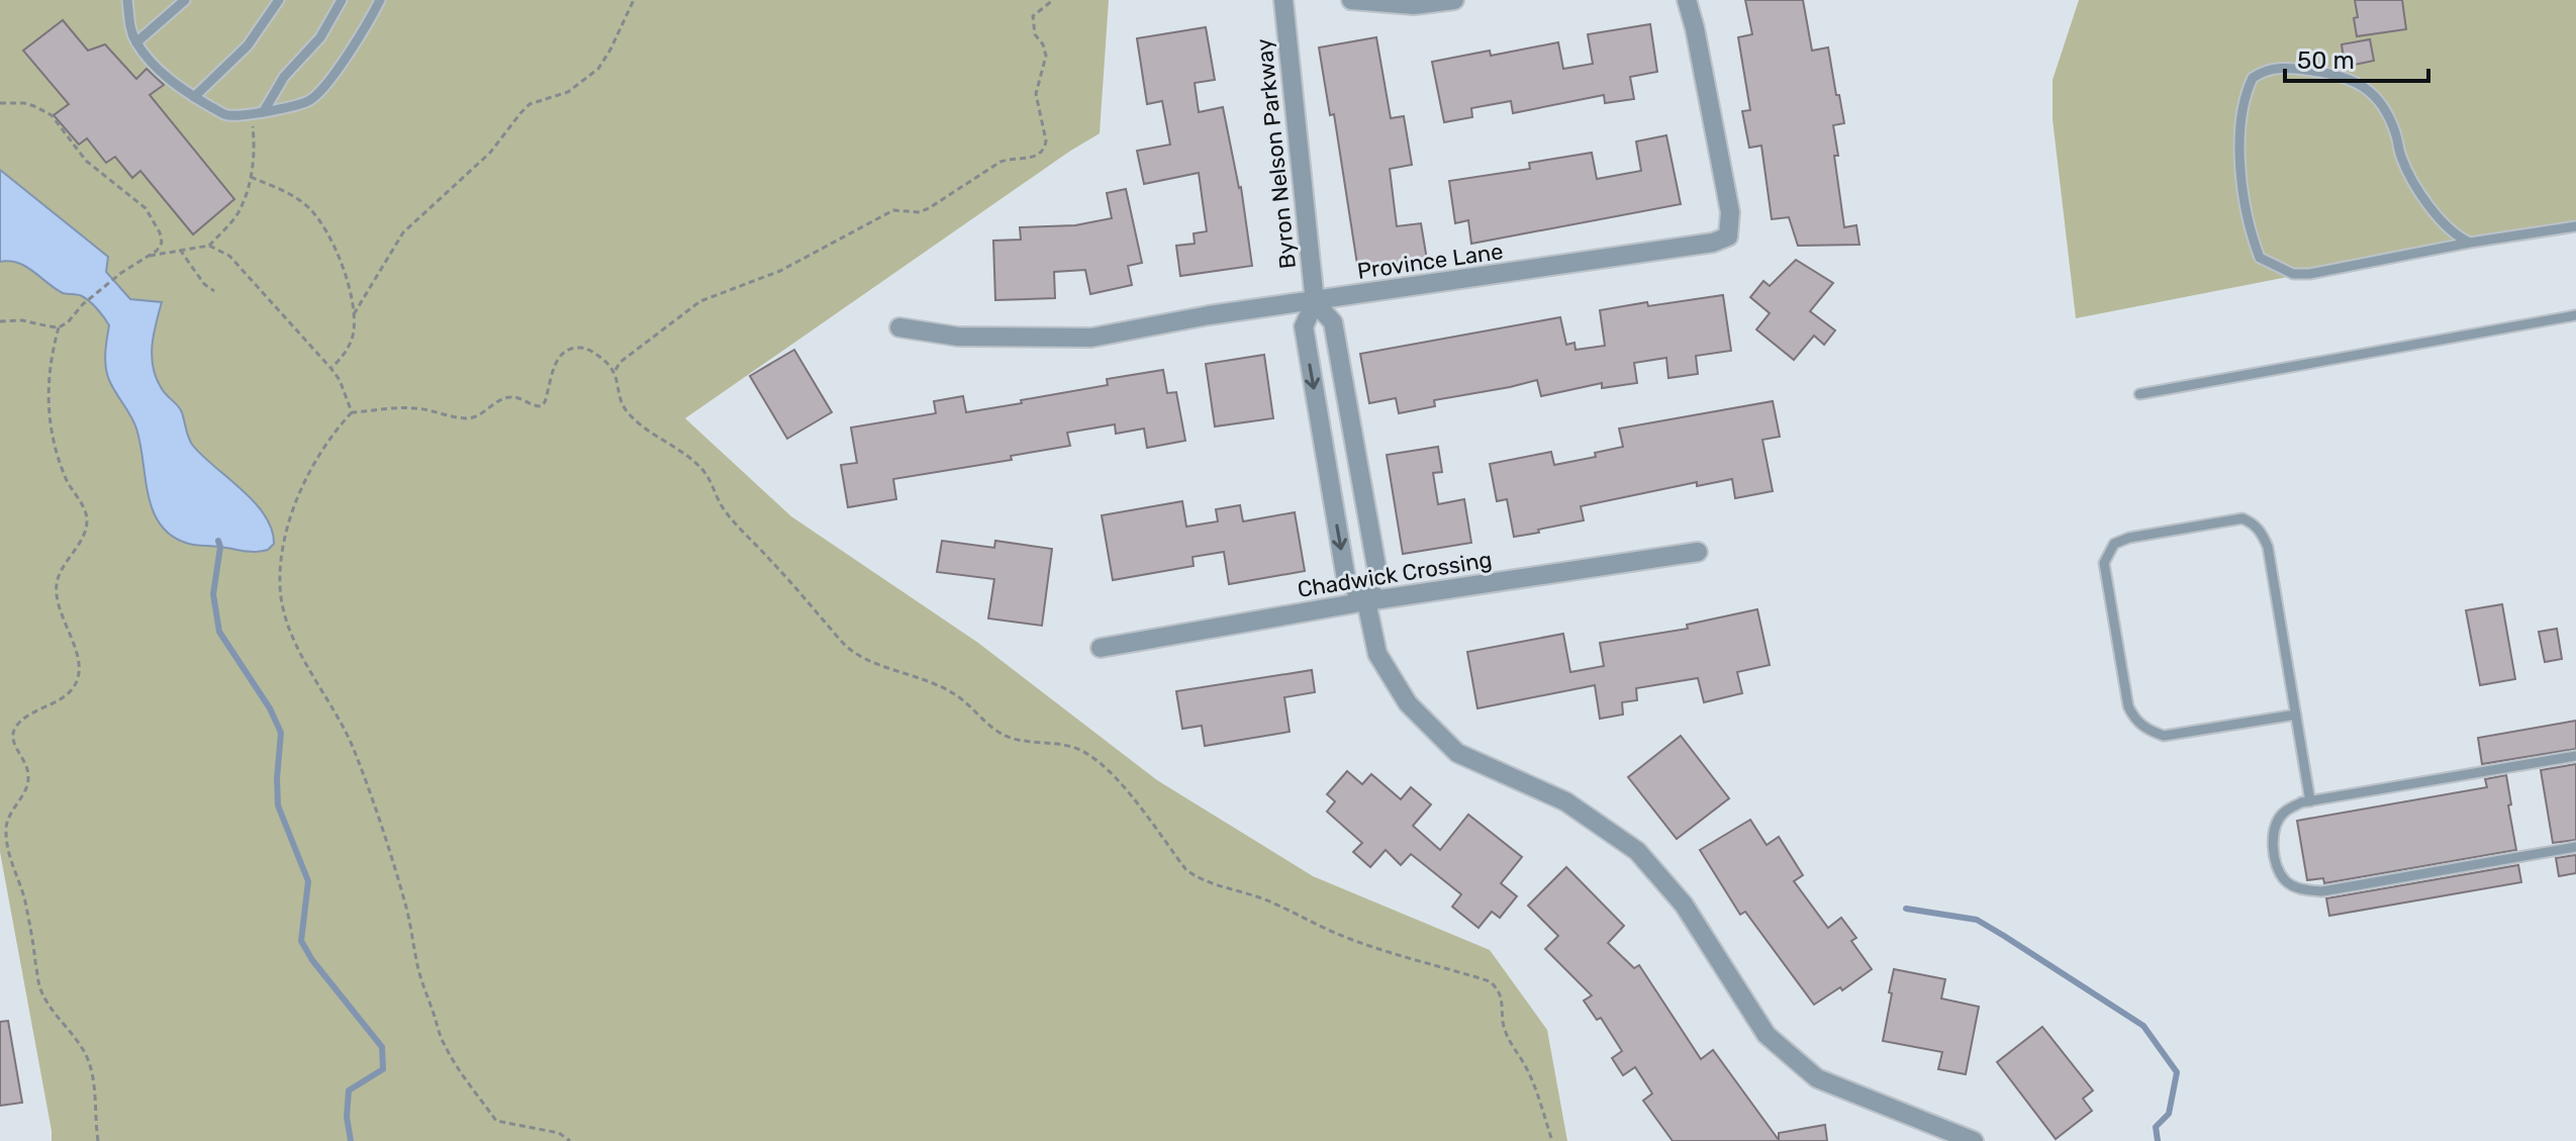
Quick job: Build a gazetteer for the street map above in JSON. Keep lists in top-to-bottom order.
{
  "streets": {
    "street": ["Byron Nelson Parkway", "Province Lane", "Chadwick Crossing"]
  },
  "crossings": [
    ["Byron Nelson Parkway", "Province Lane"],
    ["Byron Nelson Parkway", "Chadwick Crossing"]
  ],
  "scale_bar": "50 m"
}
